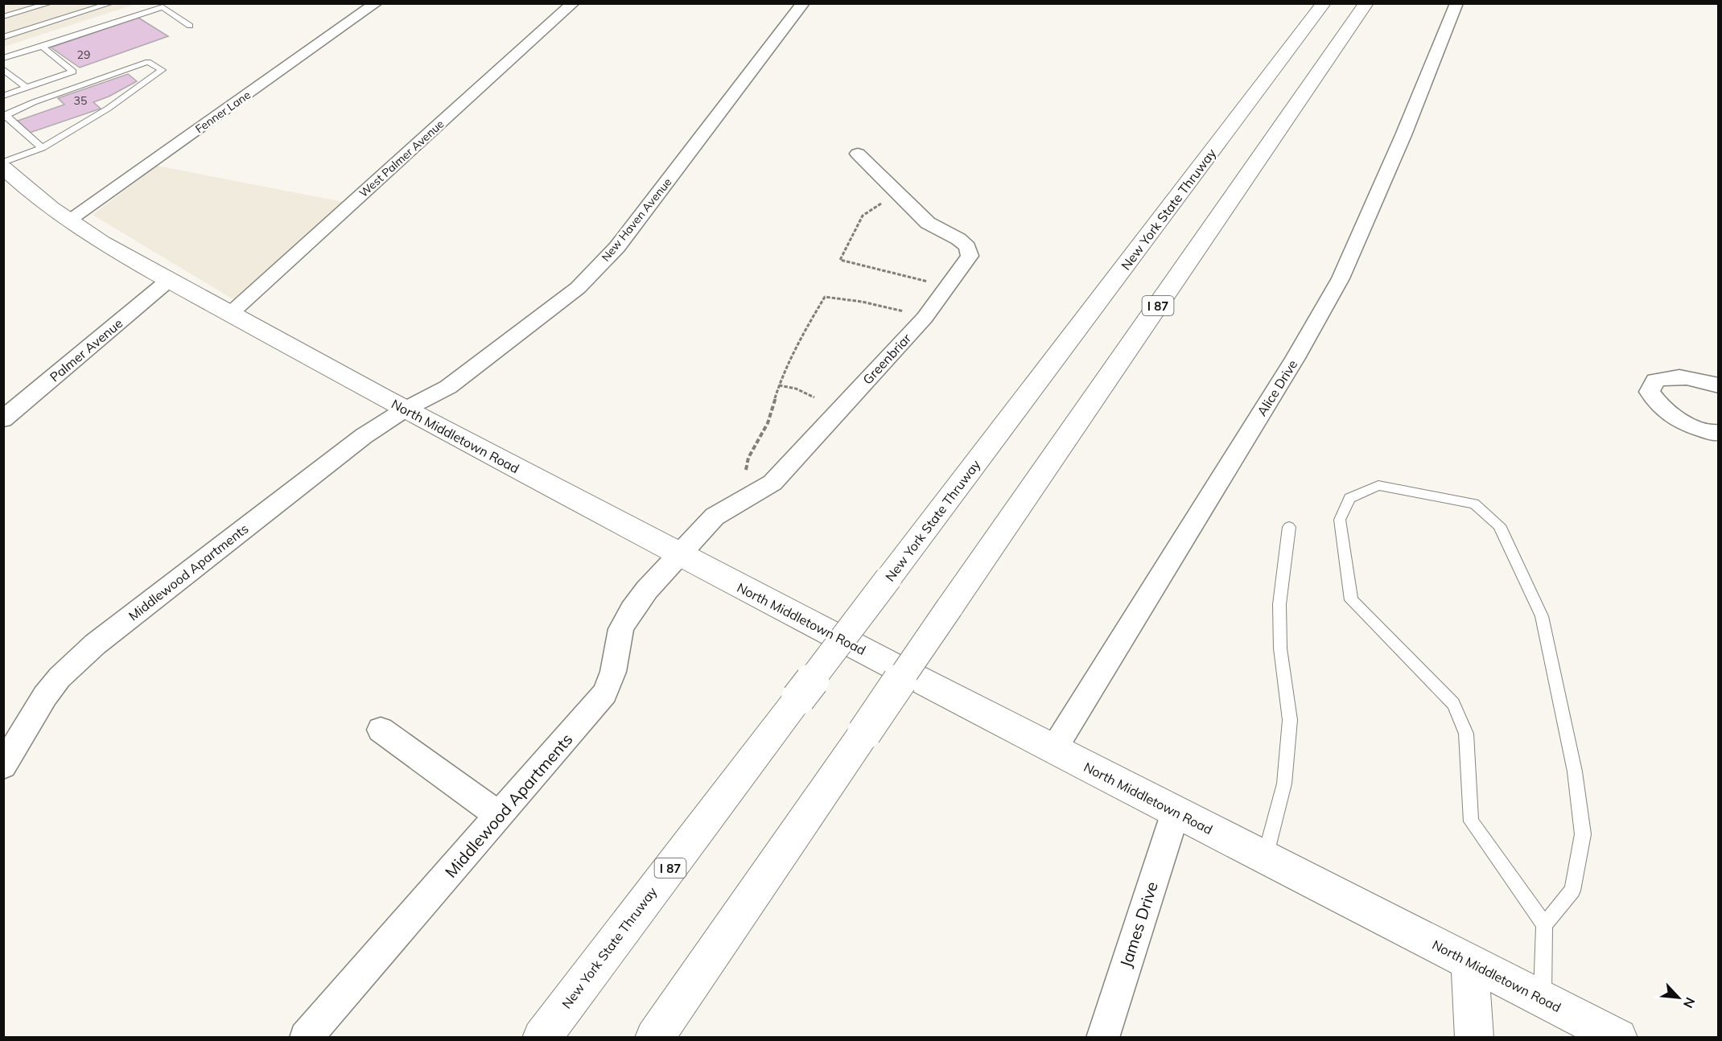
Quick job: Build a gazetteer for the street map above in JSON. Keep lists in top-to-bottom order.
{
  "streets": {
    "main road": ["New York State Thruway", "I 87", "North Middletown Road"],
    "street": [
      "Fenner Lane",
      "West Palmer Avenue",
      "New Haven Avenue",
      "Palmer Avenue",
      "Greenbriar",
      "Alice Drive",
      "Middlewood Apartments",
      "James Drive"
    ]
  },
  "crossings": [
    ["Fenner Lane", "North Middletown Road"],
    ["West Palmer Avenue", "North Middletown Road"],
    ["New Haven Avenue", "North Middletown Road"],
    ["New Haven Avenue", "Middlewood Apartments"],
    ["Palmer Avenue", "North Middletown Road"],
    ["Greenbriar", "North Middletown Road"],
    ["Greenbriar", "Middlewood Apartments"],
    ["Alice Drive", "North Middletown Road"],
    ["North Middletown Road", "Middlewood Apartments"],
    ["North Middletown Road", "James Drive"]
  ],
  "house_numbers": ["29", "35"],
  "north": "bottom right"
}
